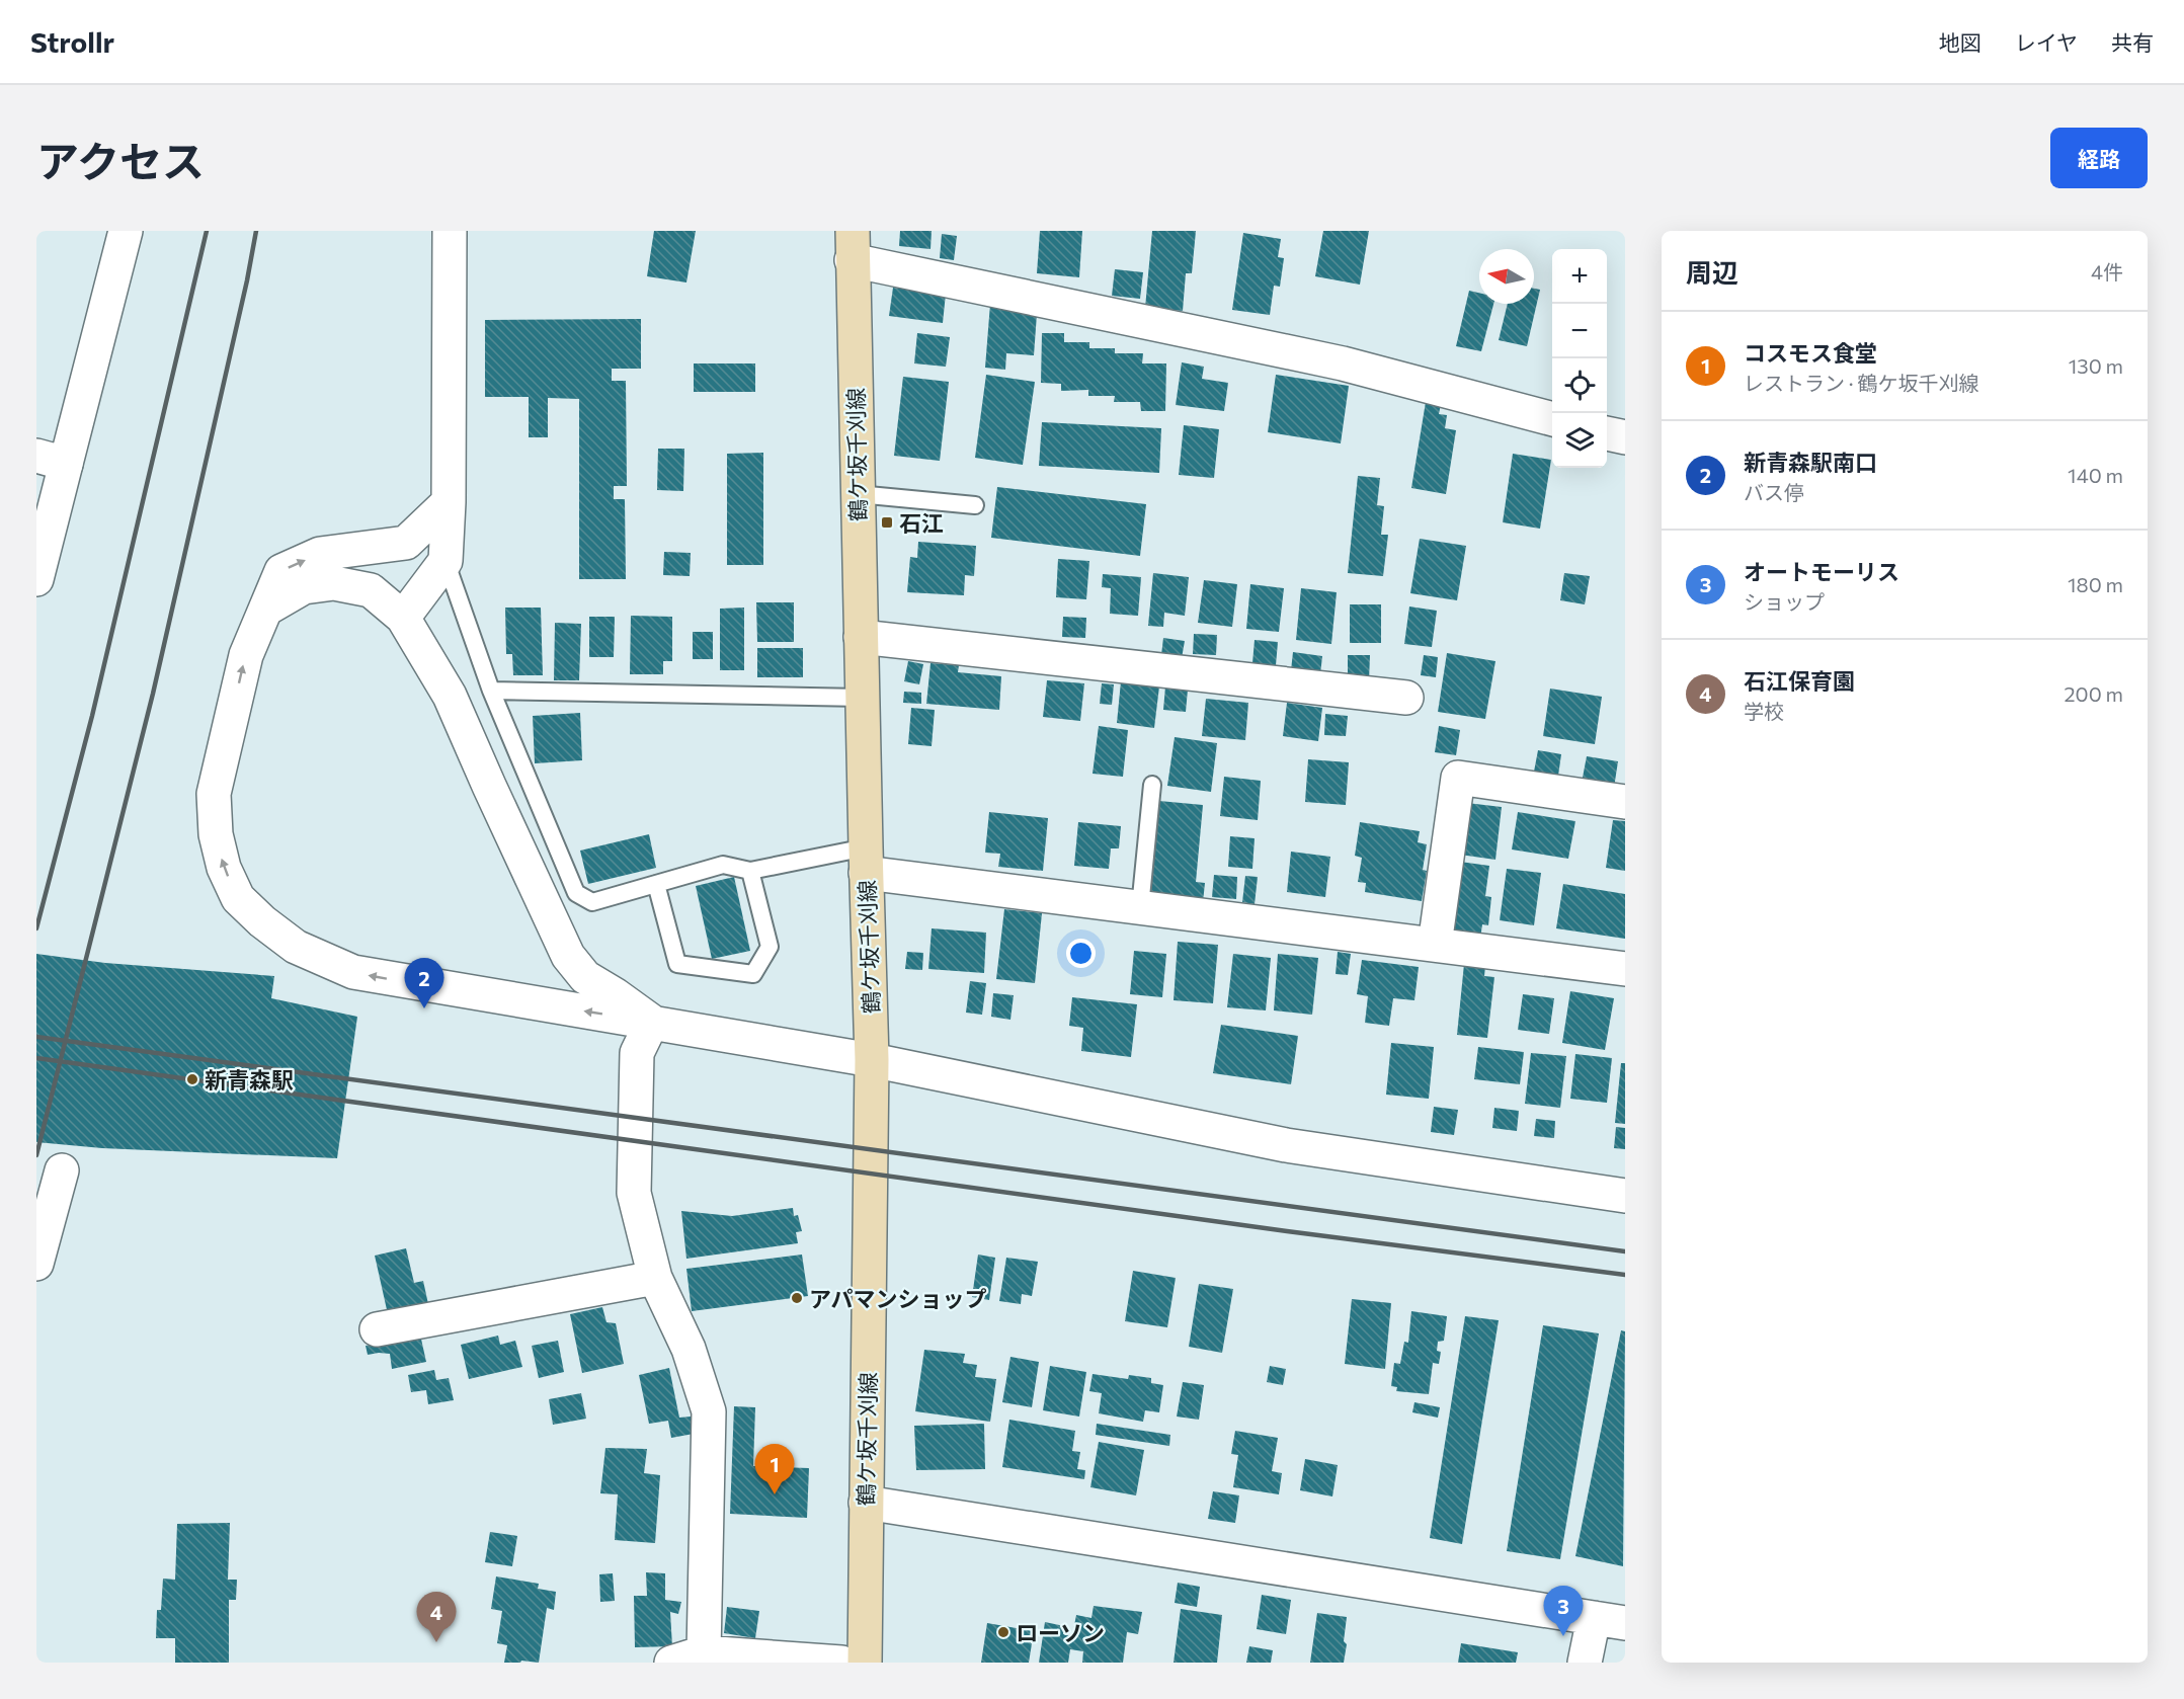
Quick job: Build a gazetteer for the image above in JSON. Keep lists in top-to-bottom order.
{
  "streets": {
    "main road": ["鶴ケ坂千刈線"]
  },
  "places": {
    "transit": ["石江"],
    "other": ["新青森駅", "アパマンショップ", "ローソン"]
  },
  "north": "left",
  "page": {
    "header": "Strollr",
    "nav": ["地図", "レイヤ", "共有"],
    "title": "アクセス",
    "buttons": "経路",
    "heading": ["周辺", "4件"],
    "map_buttons": ["+", "−"],
    "list": [
      {
        "mark": "1",
        "name": "コスモス食堂",
        "note": "レストラン · 鶴ケ坂千刈線",
        "value": "130 m"
      },
      {
        "mark": "2",
        "name": "新青森駅南口",
        "note": "バス停",
        "value": "140 m"
      },
      {
        "mark": "3",
        "name": "オートモーリス",
        "note": "ショップ",
        "value": "180 m"
      },
      {
        "mark": "4",
        "name": "石江保育園",
        "note": "学校",
        "value": "200 m"
      }
    ],
    "pins": [
      "2",
      "1",
      "3",
      "4"
    ]
  }
}
